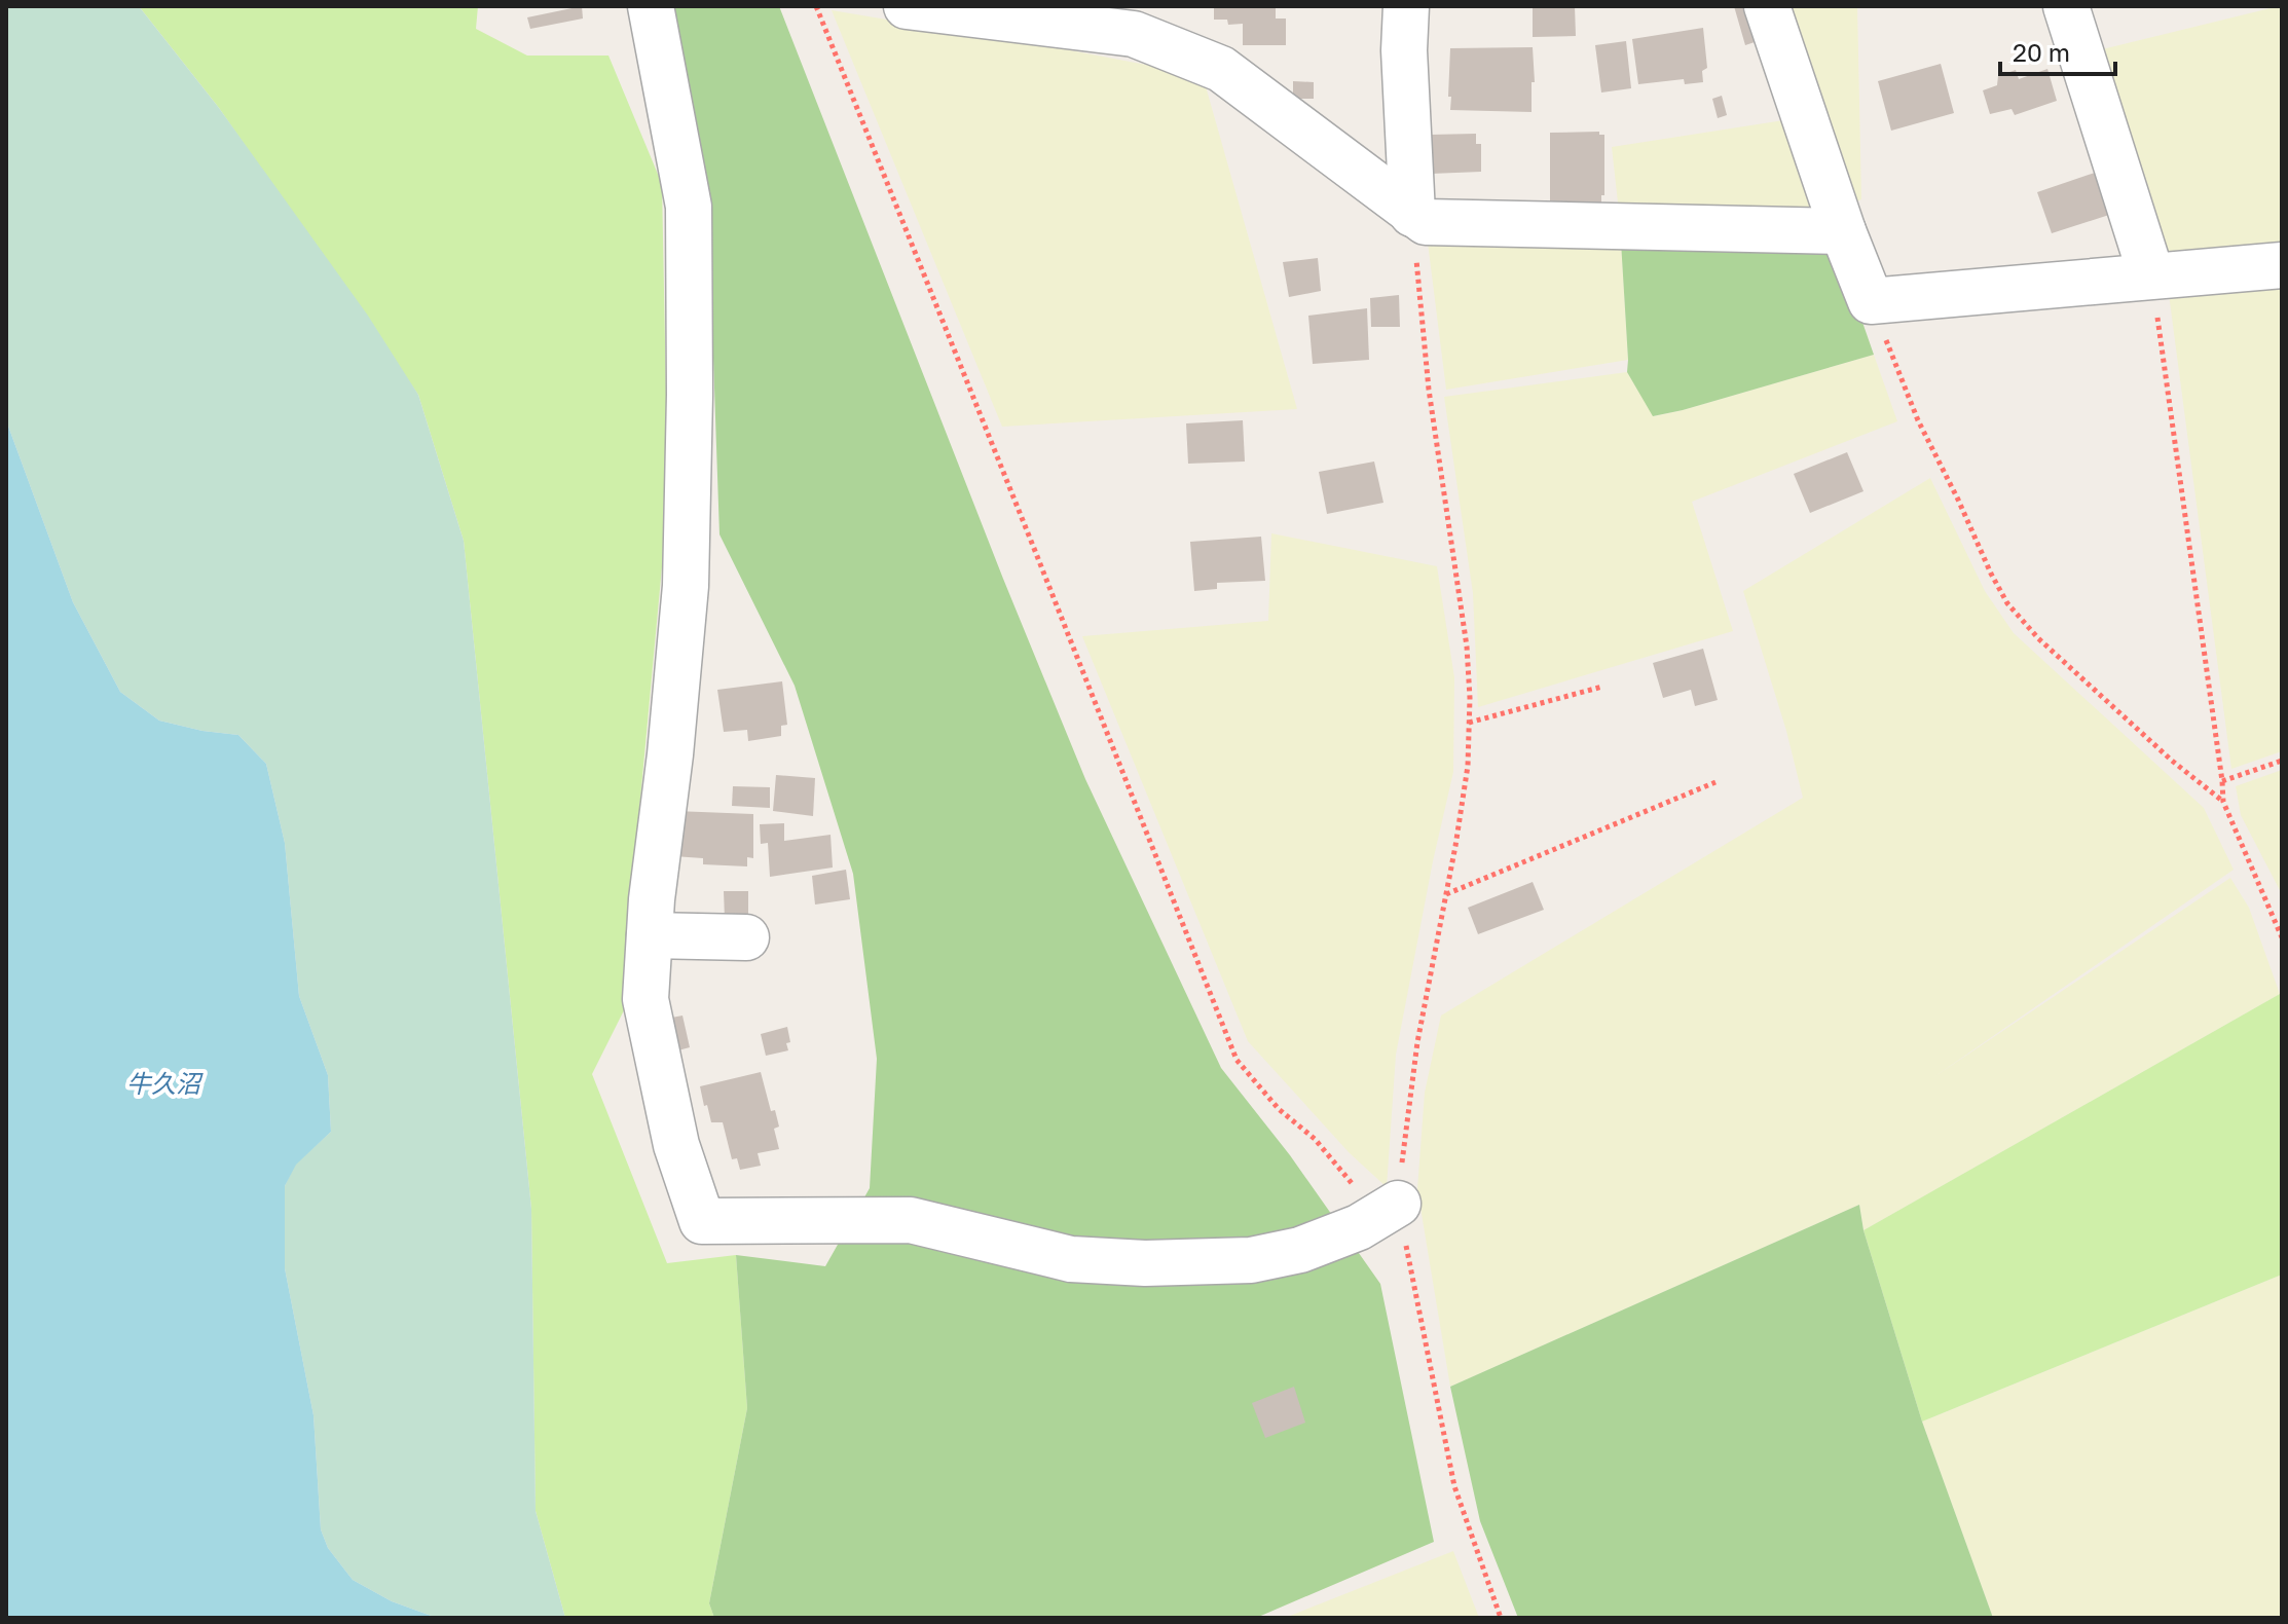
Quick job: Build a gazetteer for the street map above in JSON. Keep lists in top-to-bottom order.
{
  "water": ["牛久沼"],
  "scale_bar": "20 m"
}
